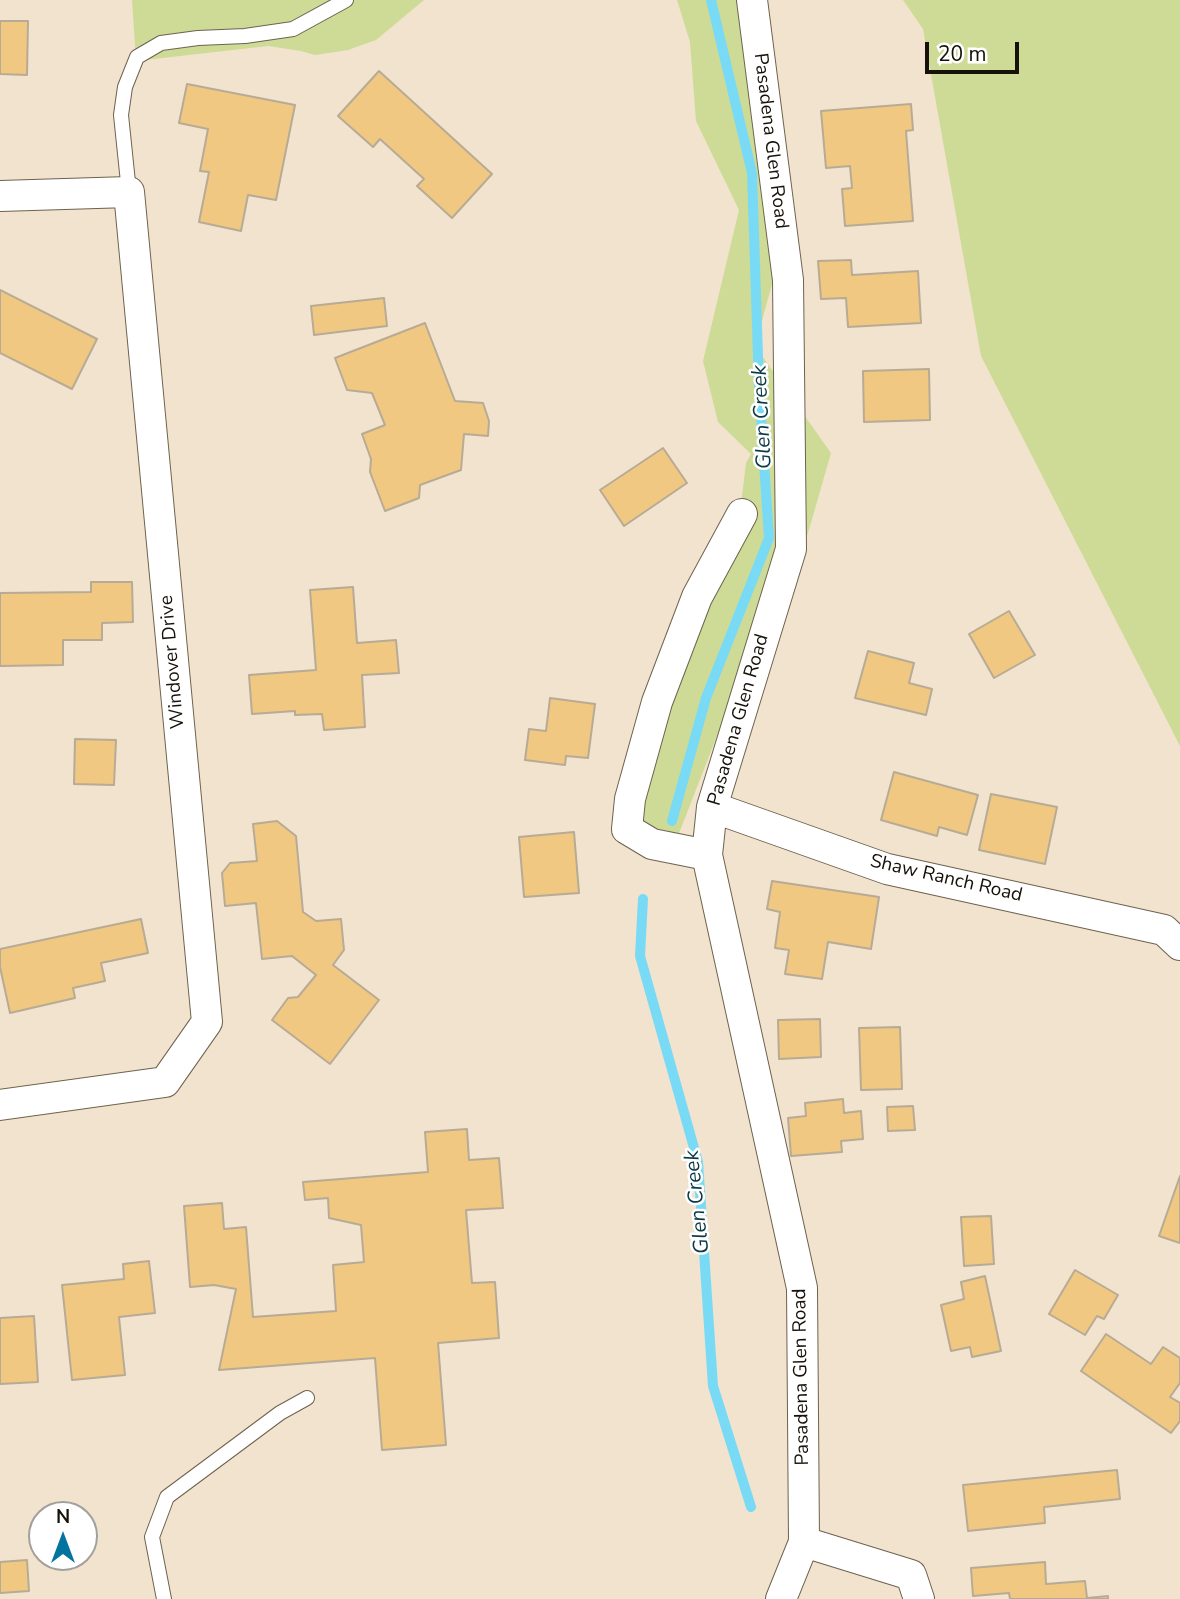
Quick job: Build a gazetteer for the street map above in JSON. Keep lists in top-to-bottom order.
{
  "streets": {
    "street": ["Pasadena Glen Road", "Windover Drive", "Shaw Ranch Road"]
  },
  "crossings": [
    ["Pasadena Glen Road", "Shaw Ranch Road"]
  ],
  "water": ["Glen Creek"],
  "scale_bar": "20 m",
  "north": "top"
}
